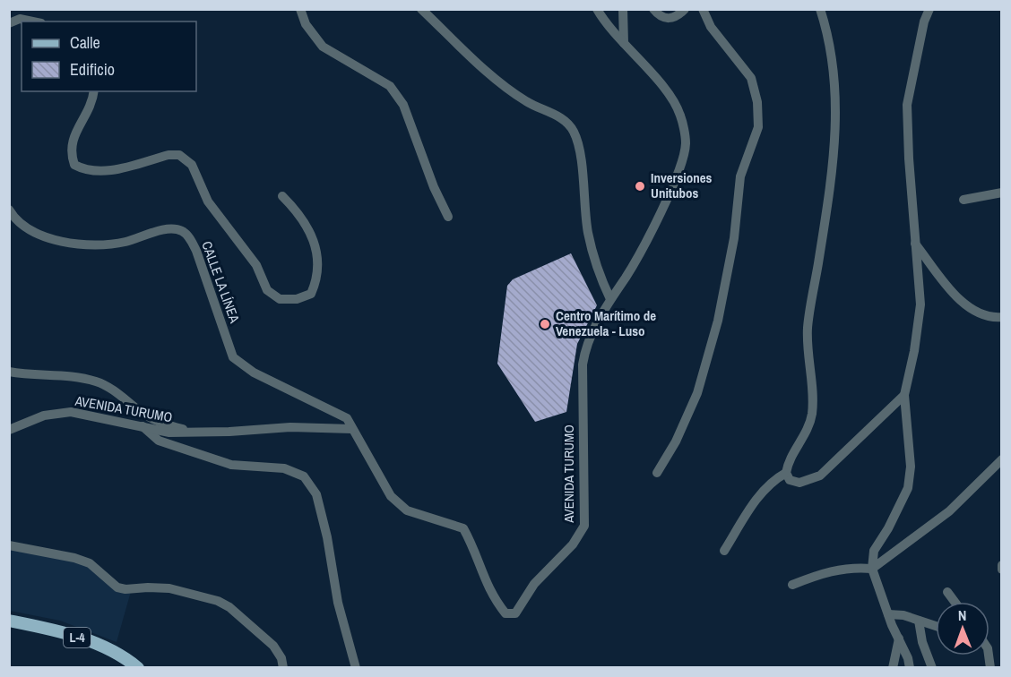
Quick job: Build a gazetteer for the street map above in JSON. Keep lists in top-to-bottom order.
{
  "streets": {
    "main road": ["L-4"],
    "street": ["CALLE LA LÍNEA", "AVENIDA TURUMO"]
  },
  "crossings": [
    ["CALLE LA LÍNEA", "AVENIDA TURUMO"]
  ],
  "places": ["Inversiones Unitubos", "Centro Marítimo de Venezuela - Luso"],
  "legend": ["Calle", "Edificio"],
  "north": "top"
}
